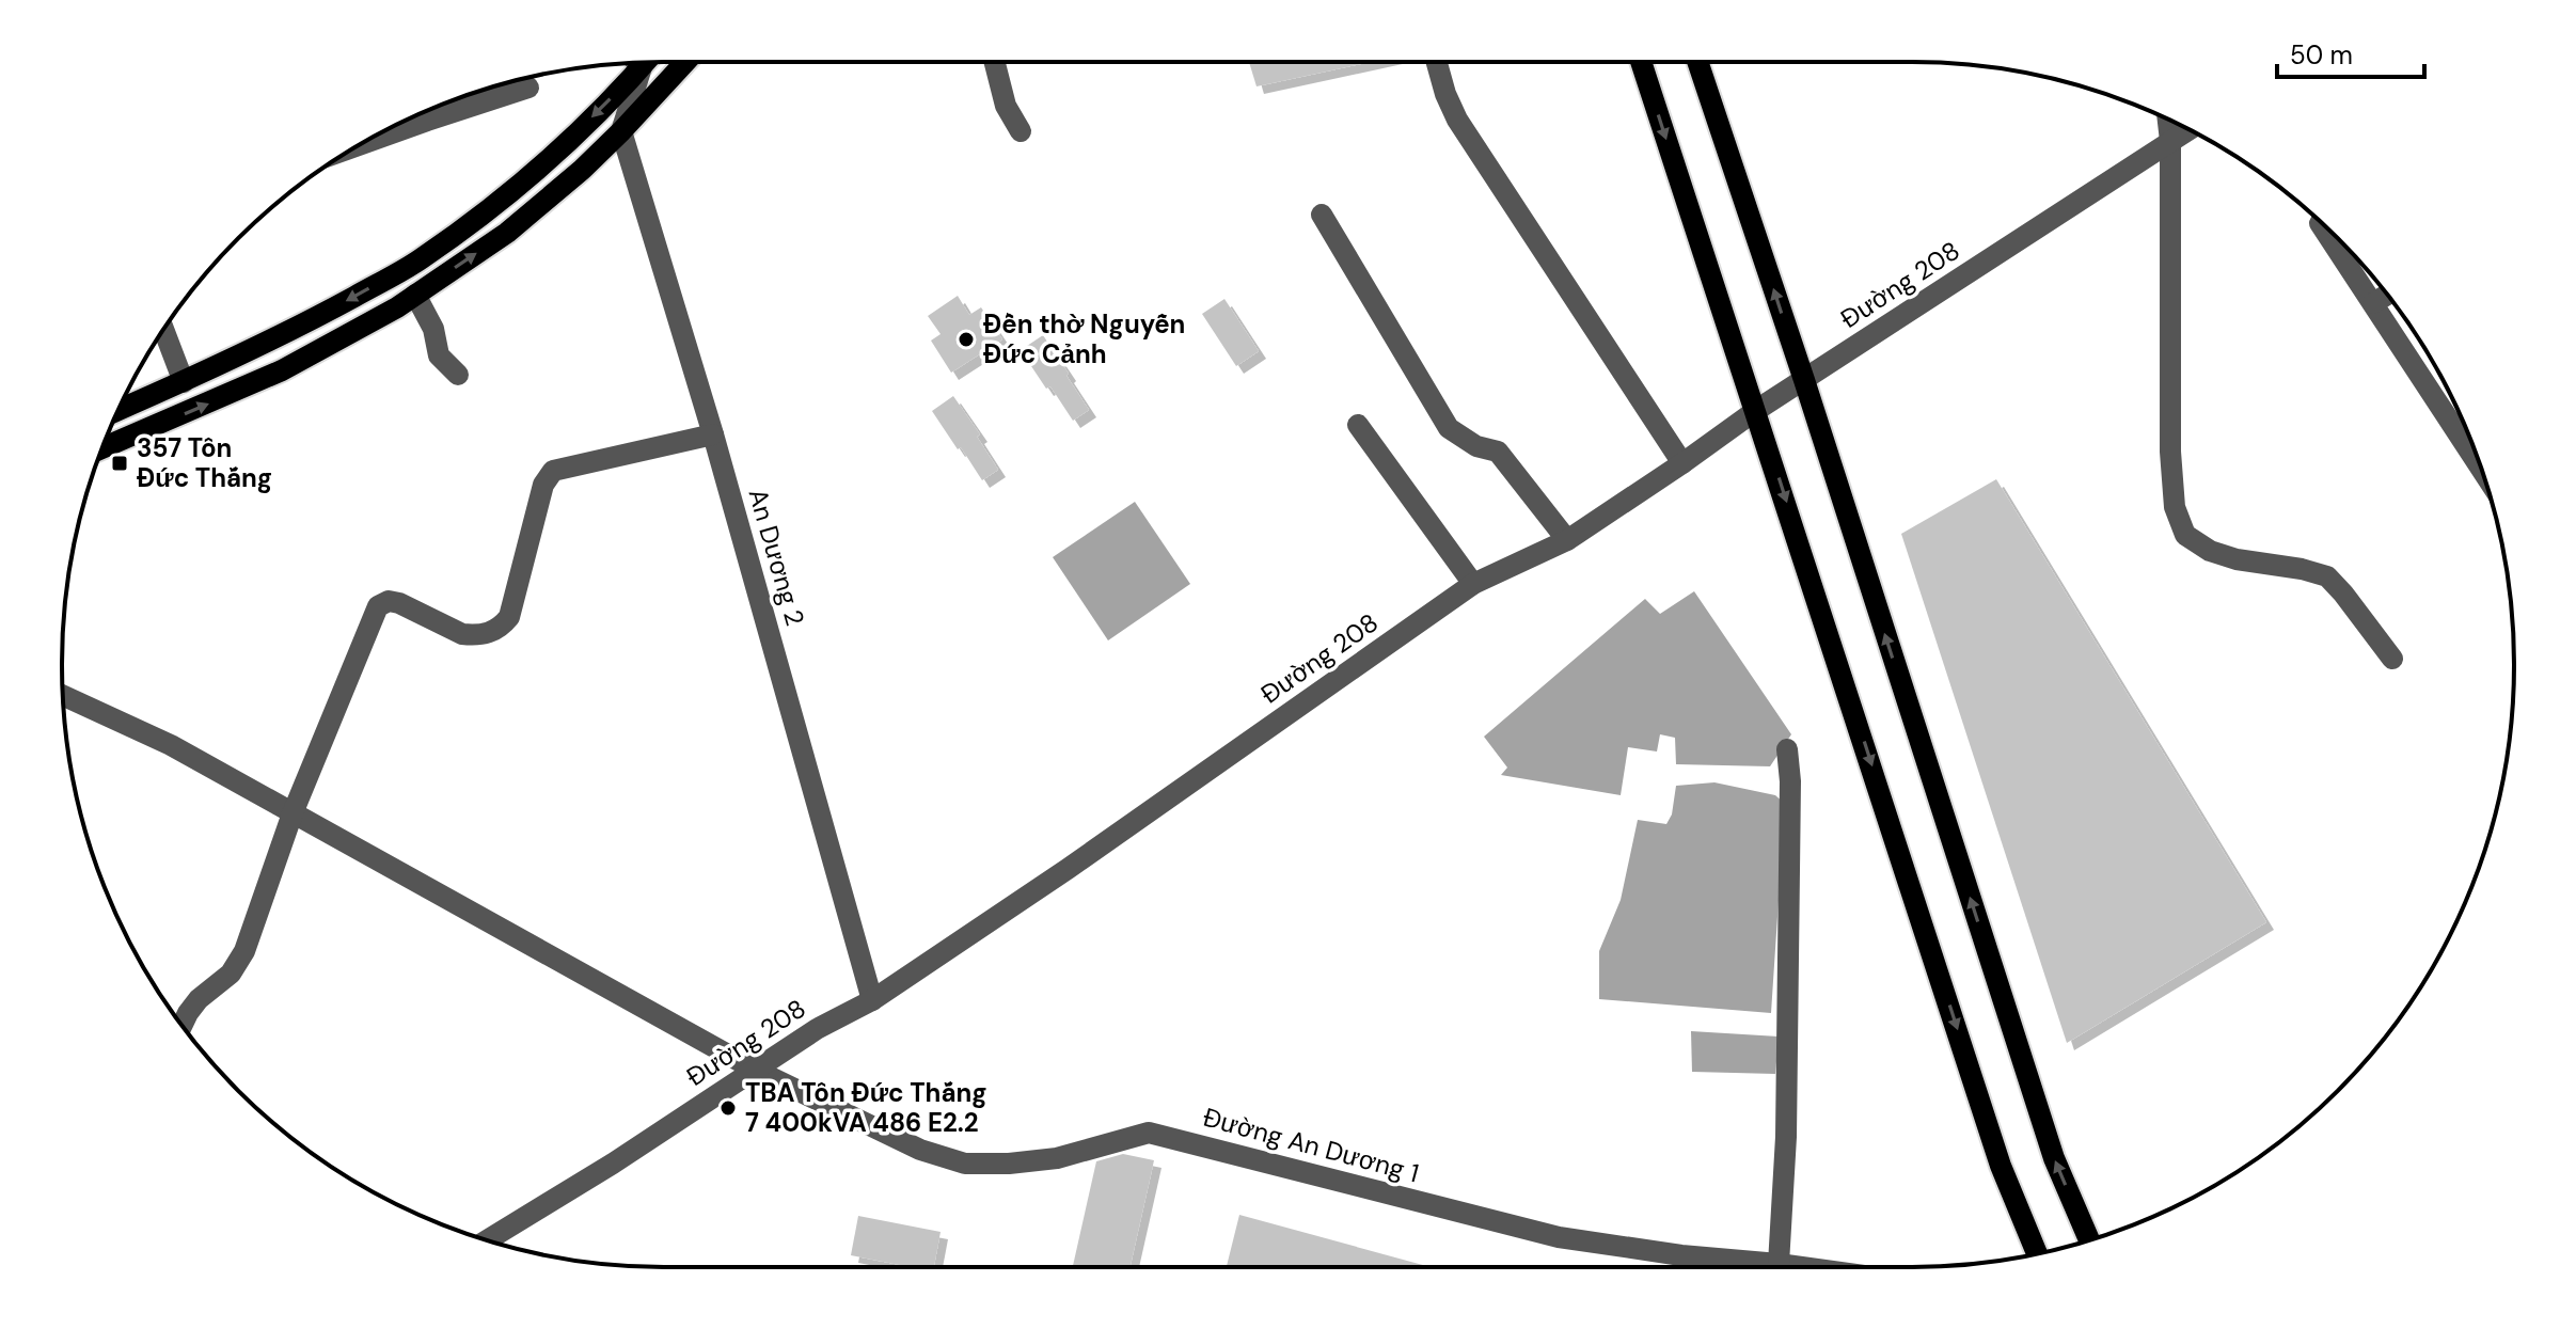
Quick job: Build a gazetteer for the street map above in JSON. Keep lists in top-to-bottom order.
{
  "streets": {
    "street": ["Đường 208", "An Dương 2", "Đường An Dương 1"]
  },
  "crossings": [
    ["Đường 208", "An Dương 2"],
    ["Đường 208", "Đường An Dương 1"]
  ],
  "places": {
    "other": ["Đền thờ Nguyễn Đức Cảnh", "TBA Tôn Đức Thắng 7 400kVA 486 E2.2"],
    "transit": ["357 Tôn Đức Thắng"]
  },
  "scale_bar": "50 m"
}
